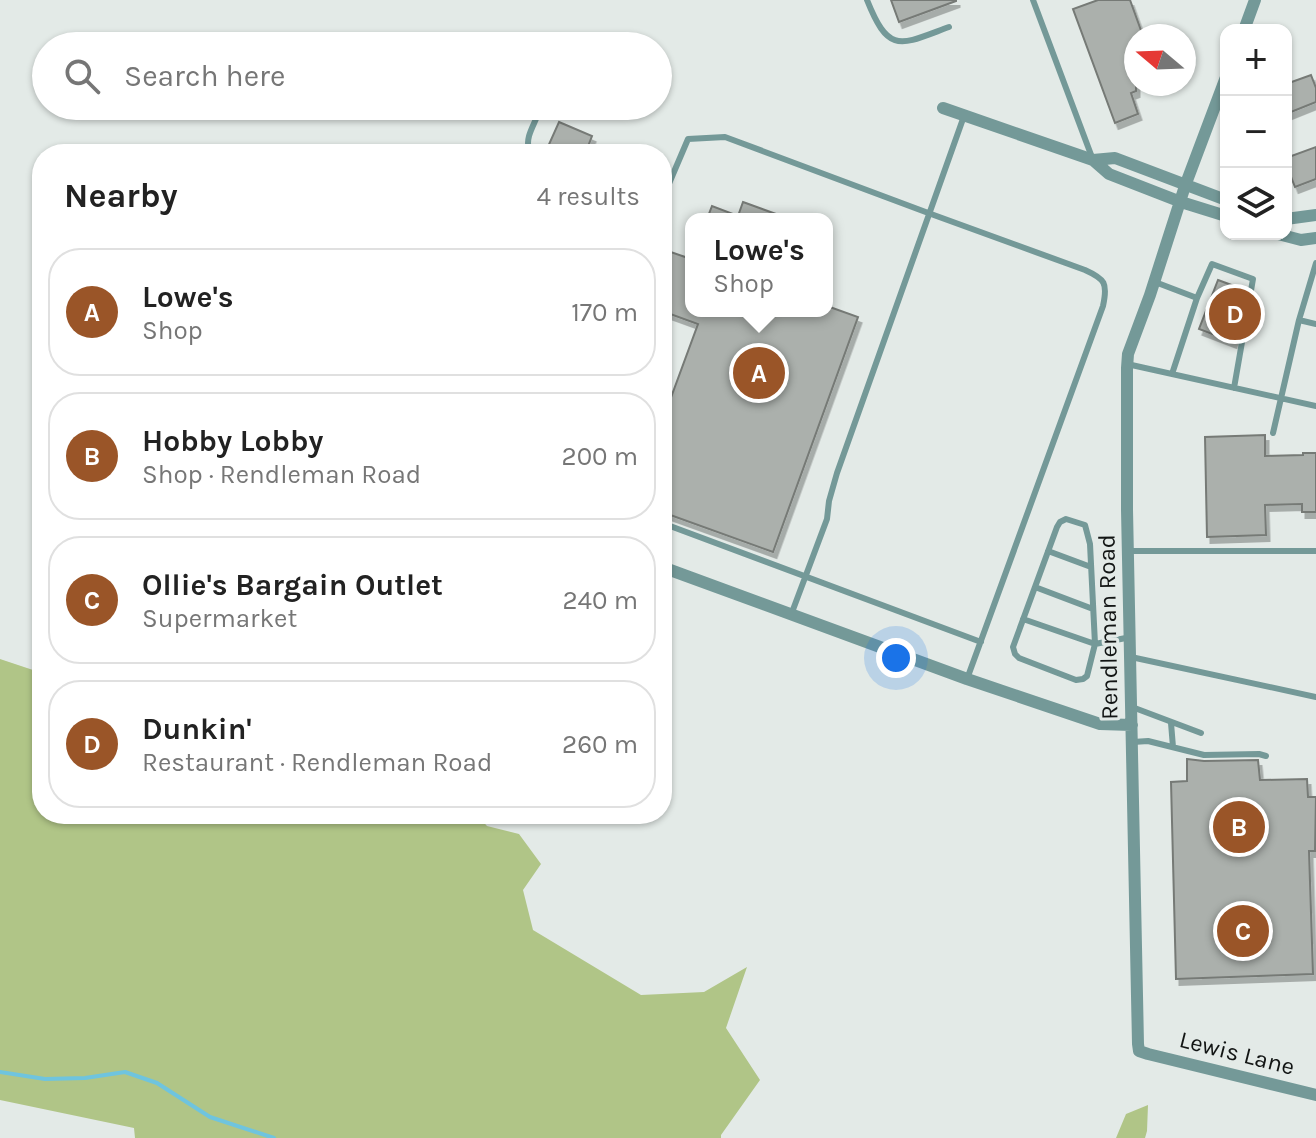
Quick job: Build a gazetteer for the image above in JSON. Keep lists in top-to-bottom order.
{
  "streets": {
    "street": ["Rendleman Road", "Lewis Lane"]
  },
  "crossings": [
    ["Rendleman Road", "Lewis Lane"]
  ],
  "north": "left",
  "page": {
    "map_buttons": ["+", "−"],
    "search": "Search here",
    "heading": ["Nearby", "4 results"],
    "popup": ["Lowe's", "Shop"],
    "list": [
      {
        "mark": "A",
        "name": "Lowe's",
        "note": "Shop",
        "value": "170 m"
      },
      {
        "mark": "B",
        "name": "Hobby Lobby",
        "note": "Shop · Rendleman Road",
        "value": "200 m"
      },
      {
        "mark": "C",
        "name": "Ollie's Bargain Outlet",
        "note": "Supermarket",
        "value": "240 m"
      },
      {
        "mark": "D",
        "name": "Dunkin'",
        "note": "Restaurant · Rendleman Road",
        "value": "260 m"
      }
    ],
    "pins": [
      "D",
      "A",
      "B",
      "C"
    ]
  }
}
